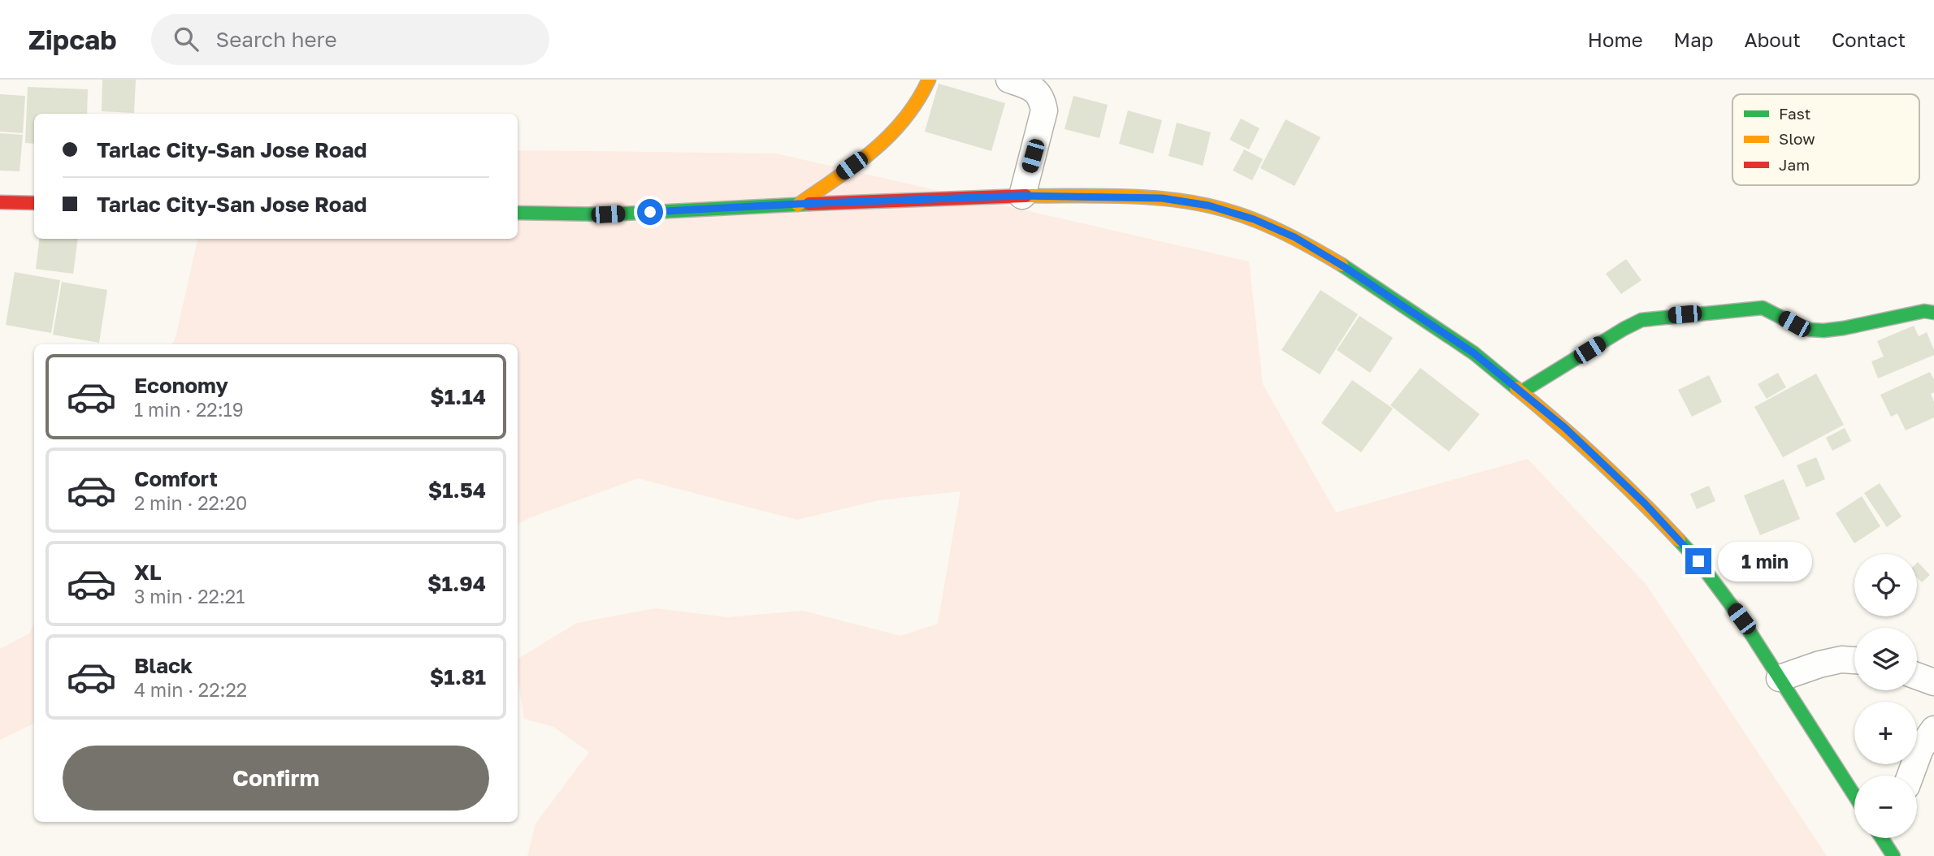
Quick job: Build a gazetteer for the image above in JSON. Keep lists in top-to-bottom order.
{
  "legend": ["Fast", "Slow", "Jam"],
  "page": {
    "header": "Zipcab",
    "search": "Search here",
    "nav": [
      "Home",
      "Map",
      "About",
      "Contact"
    ],
    "banner": ["Tarlac City-San Jose Road", "Tarlac City-San Jose Road"],
    "list": [
      {
        "name": "Economy",
        "note": "1 min · 22:19",
        "value": "$1.14"
      },
      {
        "name": "Comfort",
        "note": "2 min · 22:20",
        "value": "$1.54"
      },
      {
        "name": "XL",
        "note": "3 min · 22:21",
        "value": "$1.94"
      },
      {
        "name": "Black",
        "note": "4 min · 22:22",
        "value": "$1.81"
      }
    ],
    "bubble": "1 min",
    "map_buttons": ["+", "−"],
    "buttons": "Confirm"
  }
}
